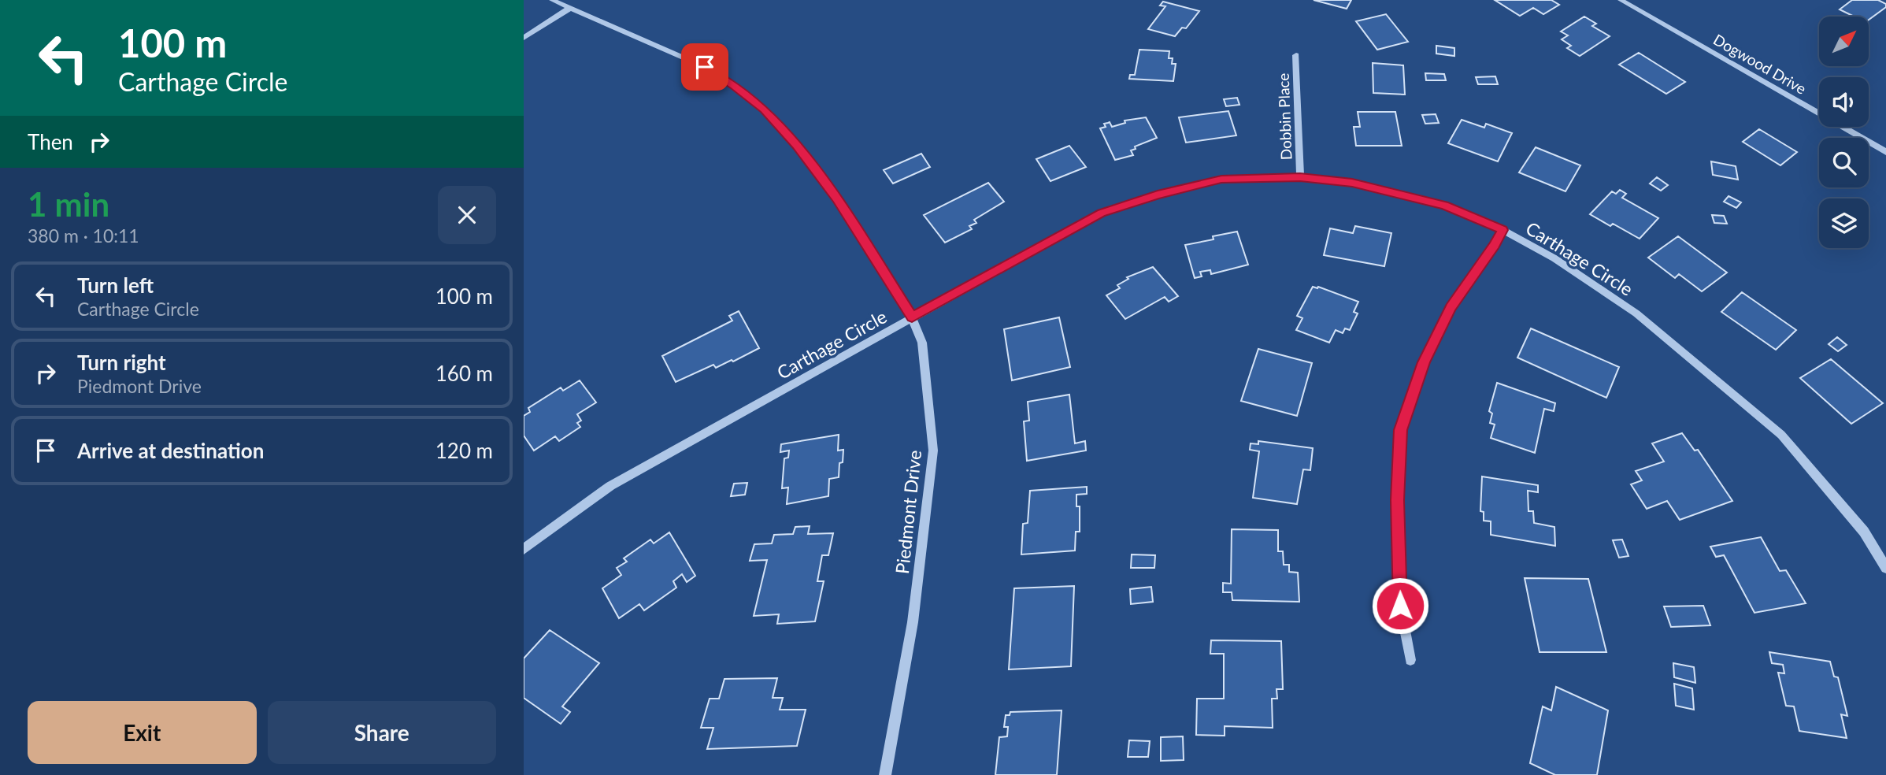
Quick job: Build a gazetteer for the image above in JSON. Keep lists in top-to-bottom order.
{
  "streets": {
    "street": [
      "Dogwood Drive",
      "Dobbin Place",
      "Carthage Circle",
      "Piedmont Drive"
    ]
  },
  "crossings": [
    ["Dobbin Place", "Carthage Circle"],
    ["Carthage Circle", "Piedmont Drive"]
  ],
  "north": "top right",
  "page": {
    "turn": ["100 m", "Carthage Circle"],
    "then": "Then",
    "heading": ["1 min", "380 m · 10:11"],
    "list": [
      {
        "name": "Turn left",
        "note": "Carthage Circle",
        "value": "100 m"
      },
      {
        "name": "Turn right",
        "note": "Piedmont Drive",
        "value": "160 m"
      },
      {
        "name": "Arrive at destination",
        "value": "120 m"
      }
    ],
    "buttons": ["Exit", "Share"]
  }
}
